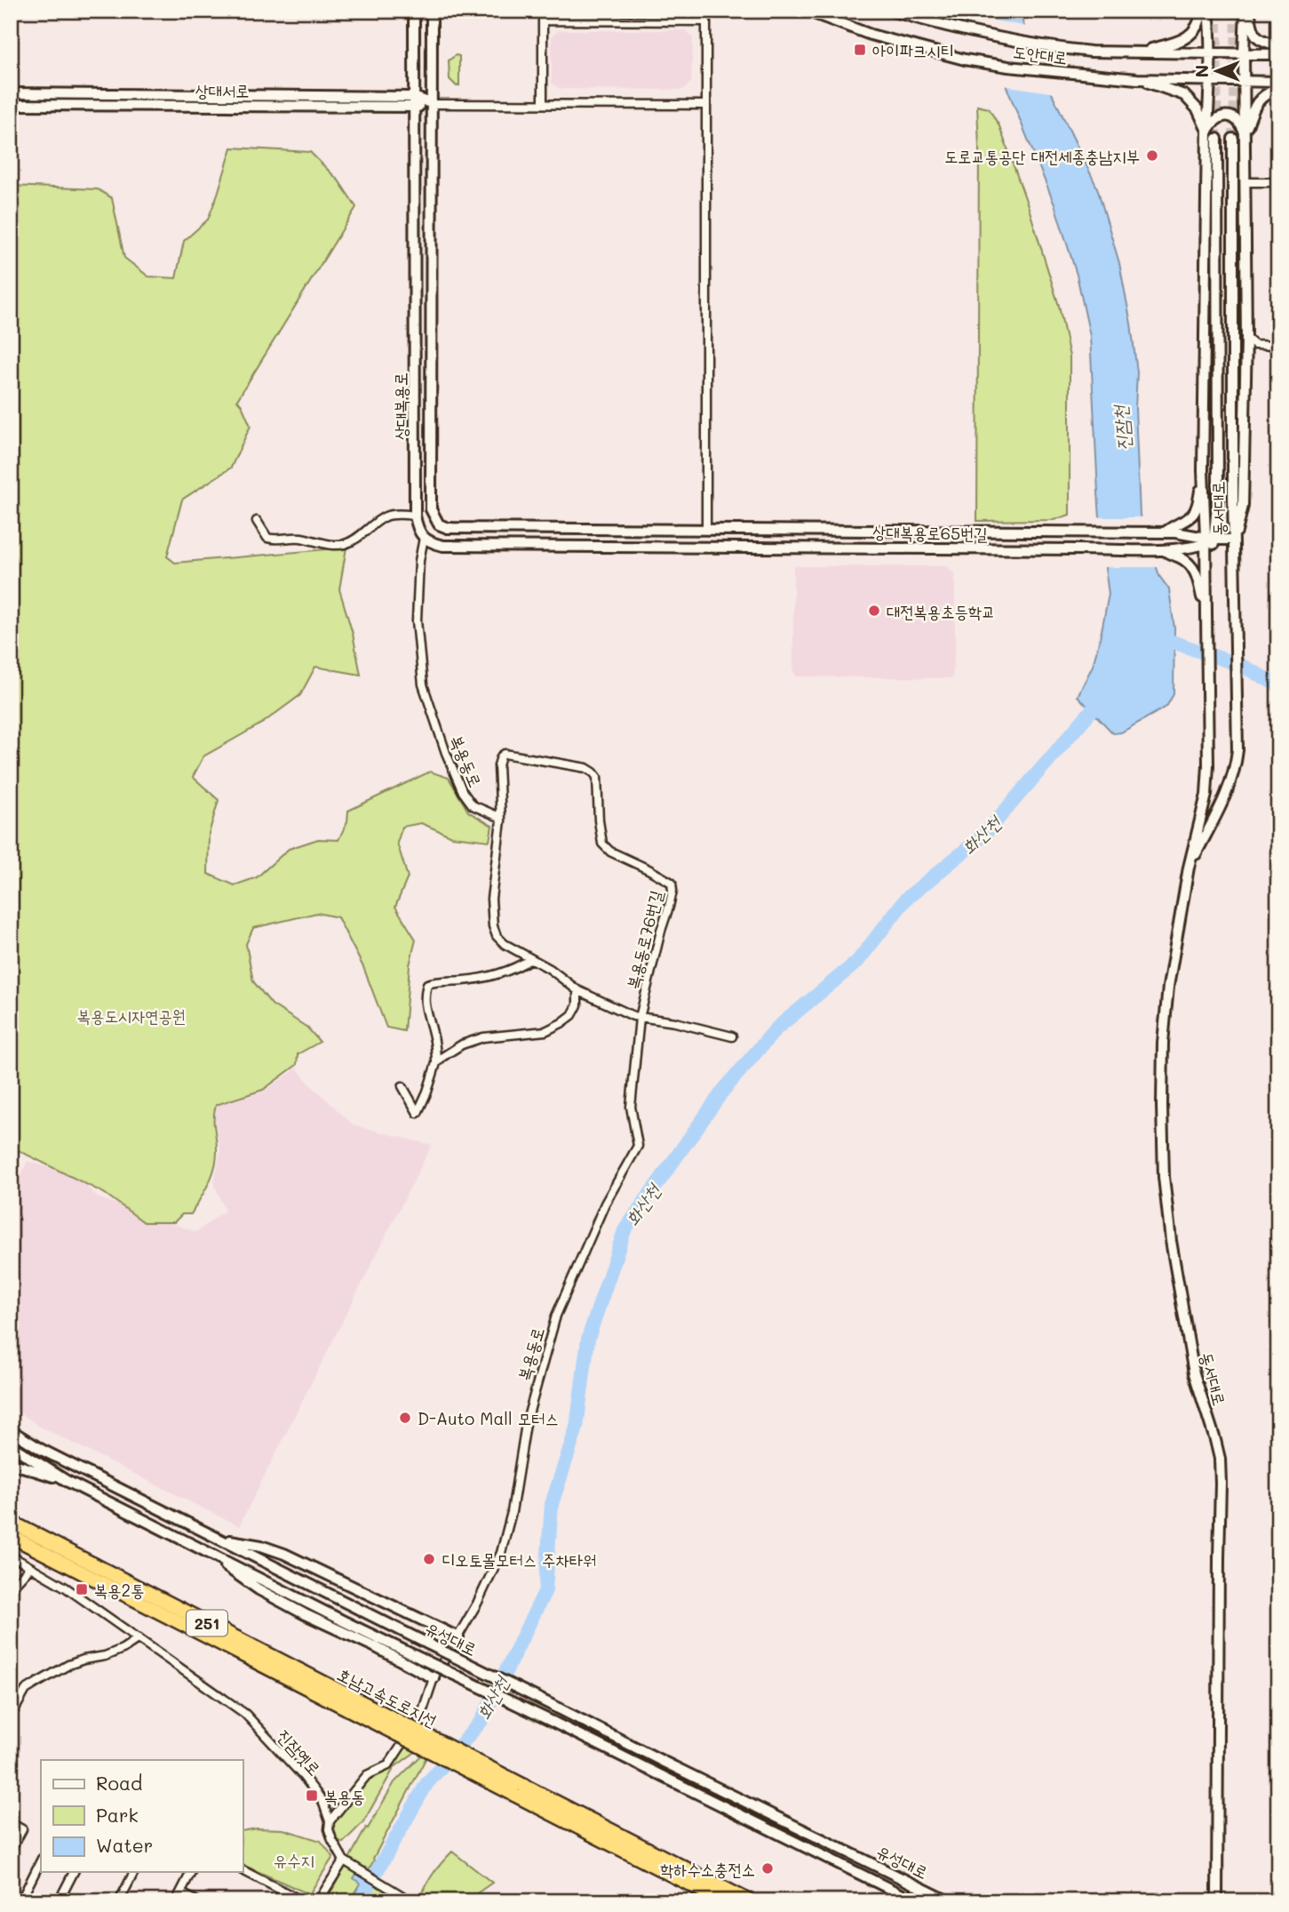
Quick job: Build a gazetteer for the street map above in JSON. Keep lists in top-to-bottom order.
{
  "streets": {
    "highway": ["251", "호남고속도로지선"],
    "street": [
      "도안대로",
      "상대서로",
      "상대복용로",
      "동서대로",
      "상대복용로65번길",
      "복용동로",
      "복용동로76번길",
      "유성대로",
      "진잠옛로"
    ]
  },
  "crossings": [
    ["상대서로", "상대복용로"],
    ["상대복용로", "상대복용로65번길"],
    ["상대복용로", "복용동로"],
    ["동서대로", "상대복용로65번길"],
    ["상대복용로65번길", "복용동로"],
    ["복용동로", "복용동로76번길"],
    ["복용동로", "진잠옛로"]
  ],
  "water": ["진잠천", "화산천"],
  "parks": ["복용도시자연공원", "유수지"],
  "places": {
    "transit": ["아이파크시티", "복용2통", "복용동"],
    "other": [
      "도로교통공단 대전세종충남지부",
      "대전복용초등학교",
      "D-Auto Mall 모터스",
      "디오토몰모터스 주차타워",
      "학하수소충전소"
    ]
  },
  "legend": ["Road", "Park", "Water"],
  "north": "left"
}
